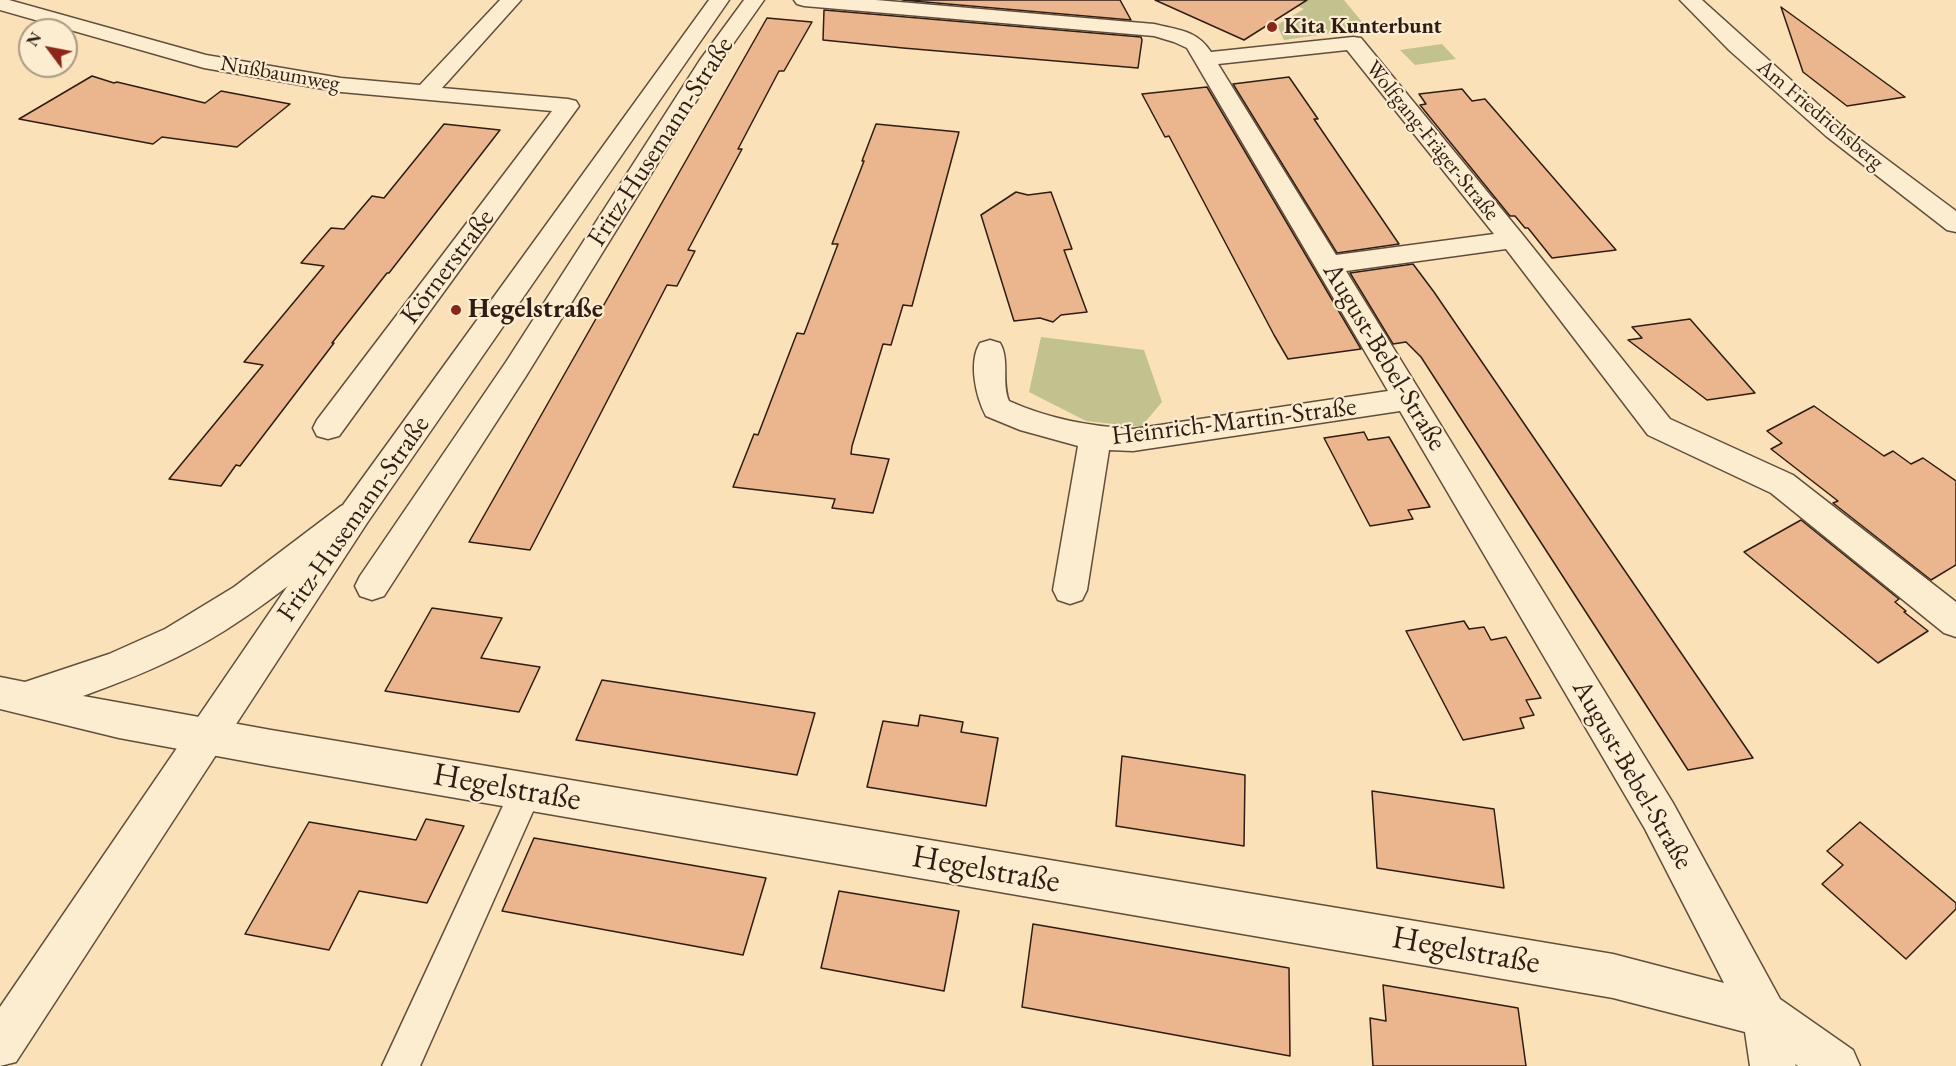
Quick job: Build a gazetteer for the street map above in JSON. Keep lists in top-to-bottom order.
{
  "streets": {
    "street": [
      "Nußbaumweg",
      "Am Friedrichsberg",
      "Wolfgang-Fräger-Straße",
      "Fritz-Husemann-Straße",
      "Körnerstraße",
      "August-Bebel-Straße",
      "Heinrich-Martin-Straße",
      "Hegelstraße"
    ]
  },
  "crossings": [
    ["Nußbaumweg", "Körnerstraße"],
    ["Wolfgang-Fräger-Straße", "August-Bebel-Straße"],
    ["Fritz-Husemann-Straße", "Hegelstraße"],
    ["August-Bebel-Straße", "Heinrich-Martin-Straße"],
    ["August-Bebel-Straße", "Hegelstraße"]
  ],
  "places": ["Kita Kunterbunt", "Hegelstraße"],
  "north": "top left"
}
